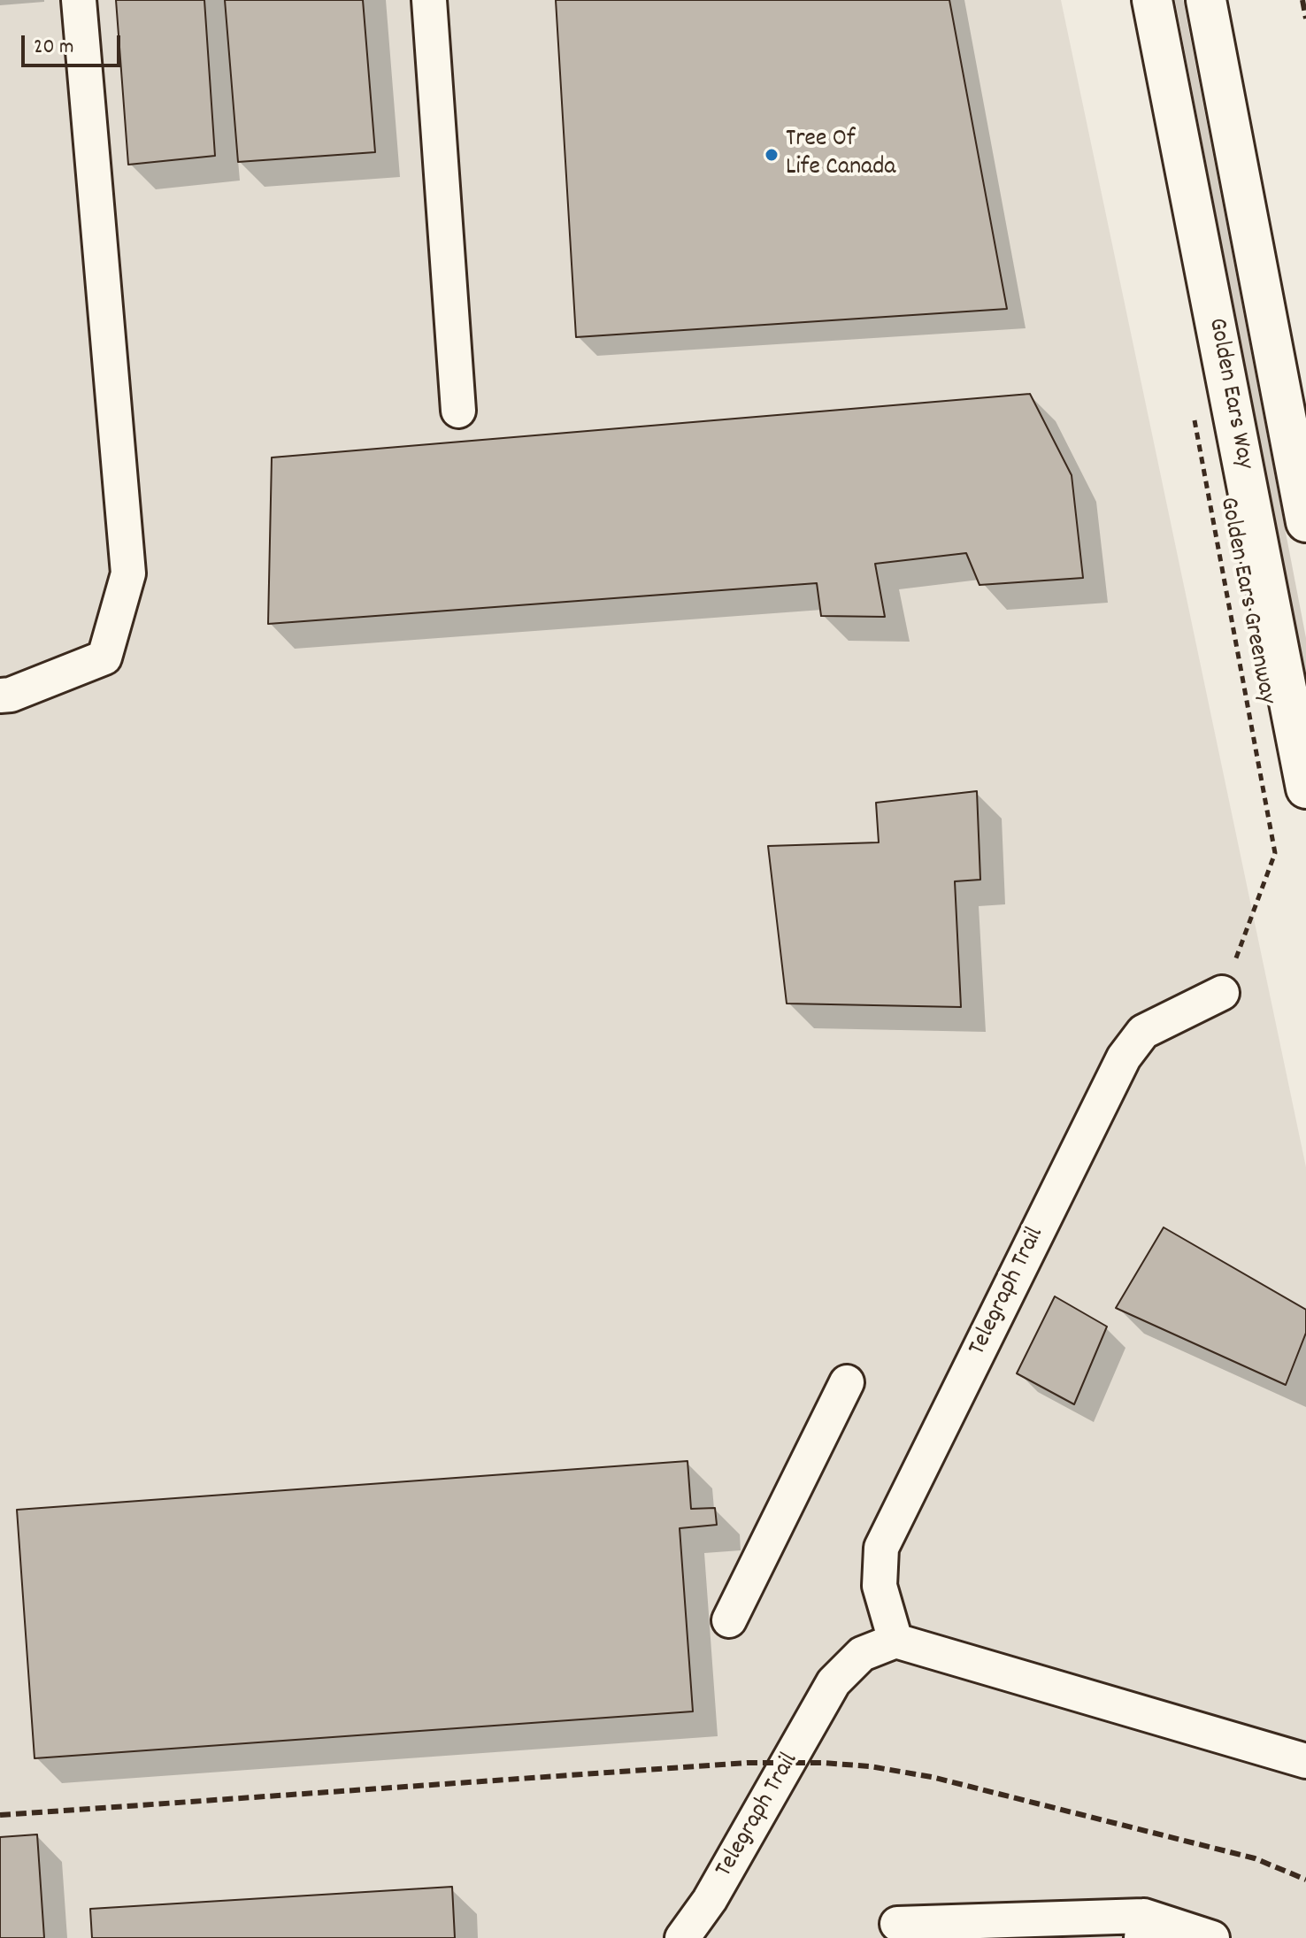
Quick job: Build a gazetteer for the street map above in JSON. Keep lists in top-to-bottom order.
{
  "streets": {
    "highway": ["Golden Ears Way"],
    "street": ["Telegraph Trail"],
    "path": ["Golden Ears Greenway"]
  },
  "crossings": [
    ["Golden Ears Greenway", "Telegraph Trail"]
  ],
  "places": ["Tree Of Life Canada"],
  "scale_bar": "20 m"
}
